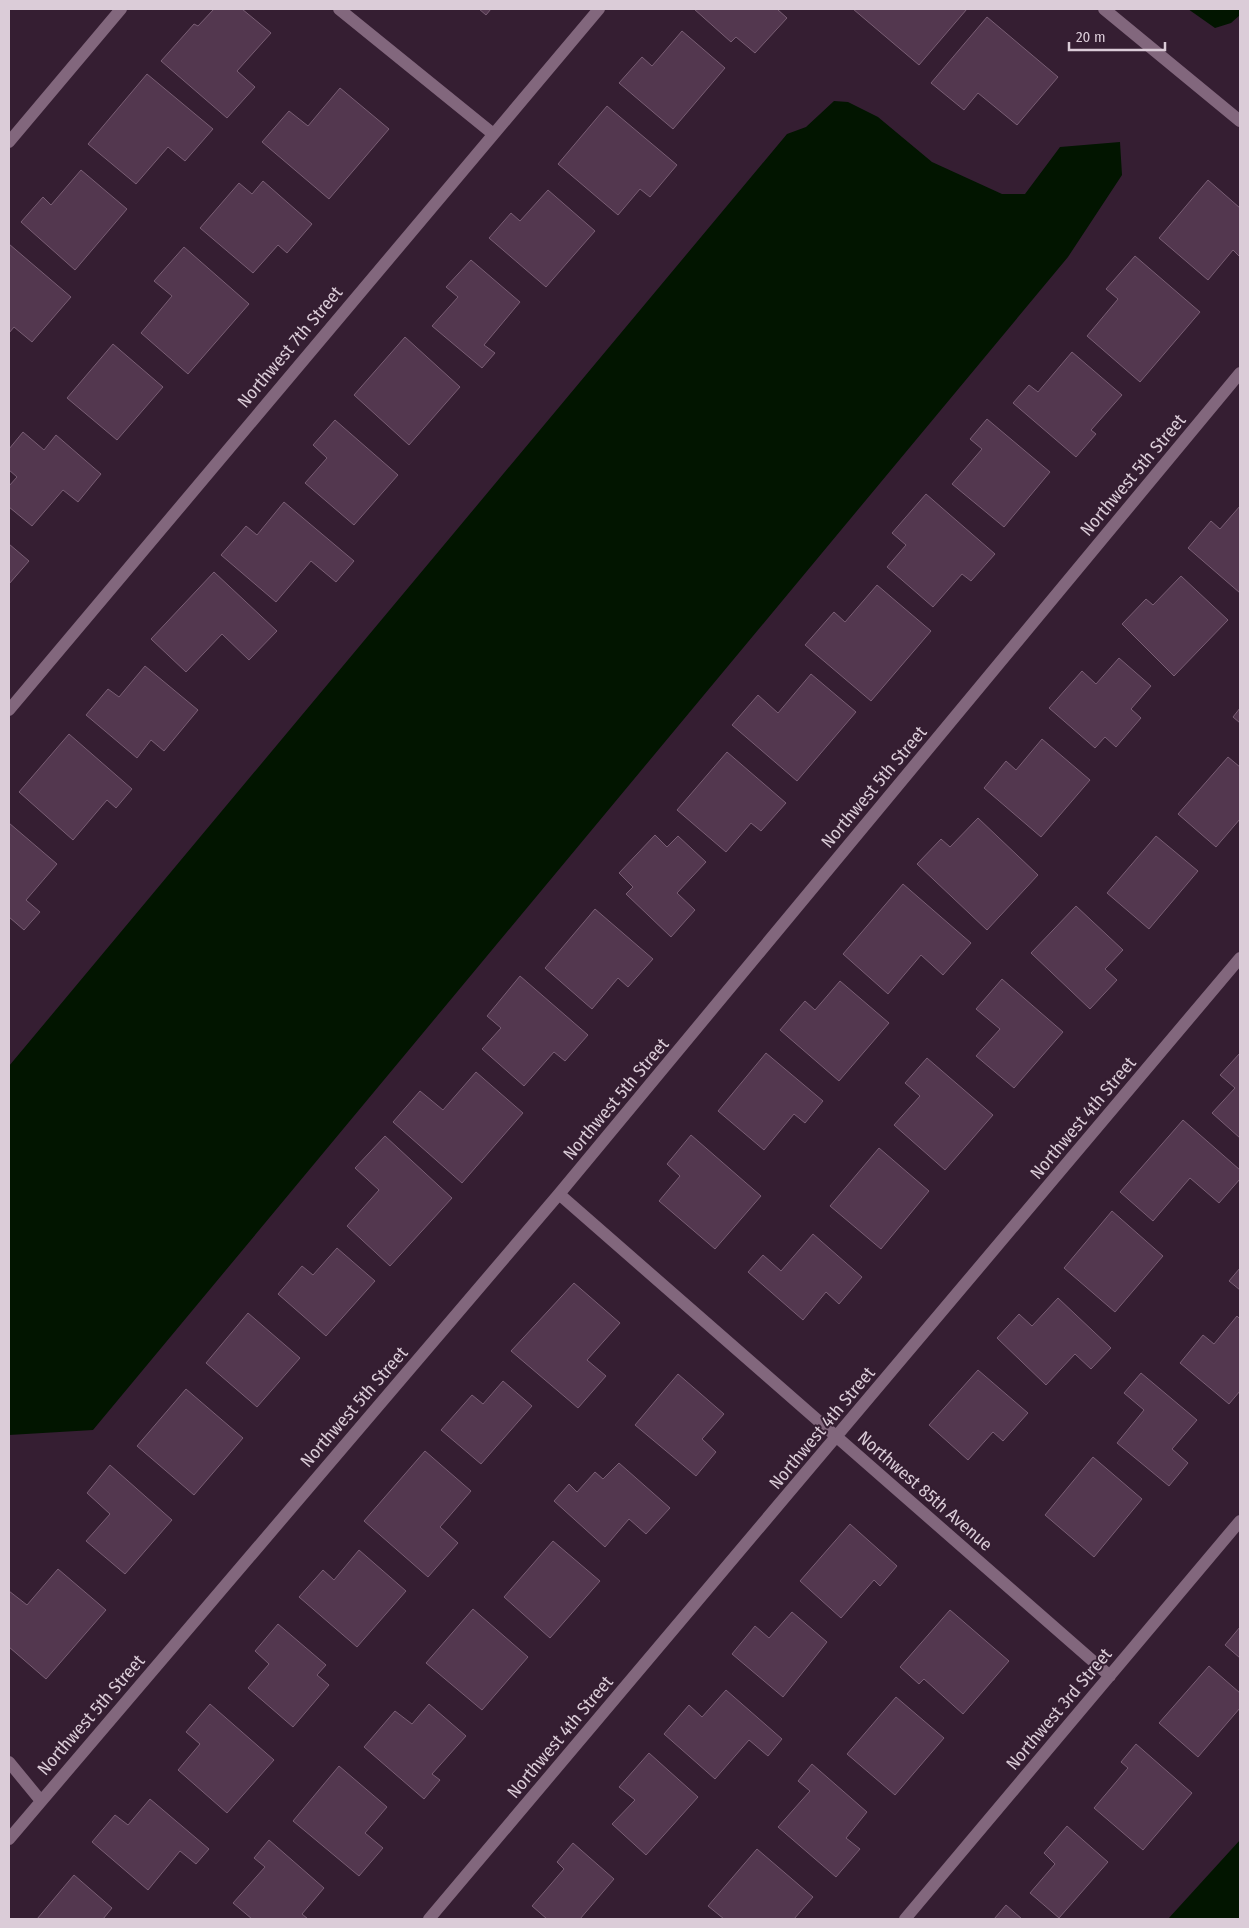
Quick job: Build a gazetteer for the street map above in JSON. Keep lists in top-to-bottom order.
{
  "streets": {
    "street": [
      "Northwest 7th Street",
      "Northwest 5th Street",
      "Northwest 4th Street",
      "Northwest 85th Avenue",
      "Northwest 3rd Street"
    ]
  },
  "crossings": [
    ["Northwest 5th Street", "Northwest 85th Avenue"],
    ["Northwest 4th Street", "Northwest 85th Avenue"],
    ["Northwest 85th Avenue", "Northwest 3rd Street"]
  ],
  "scale_bar": "20 m"
}
